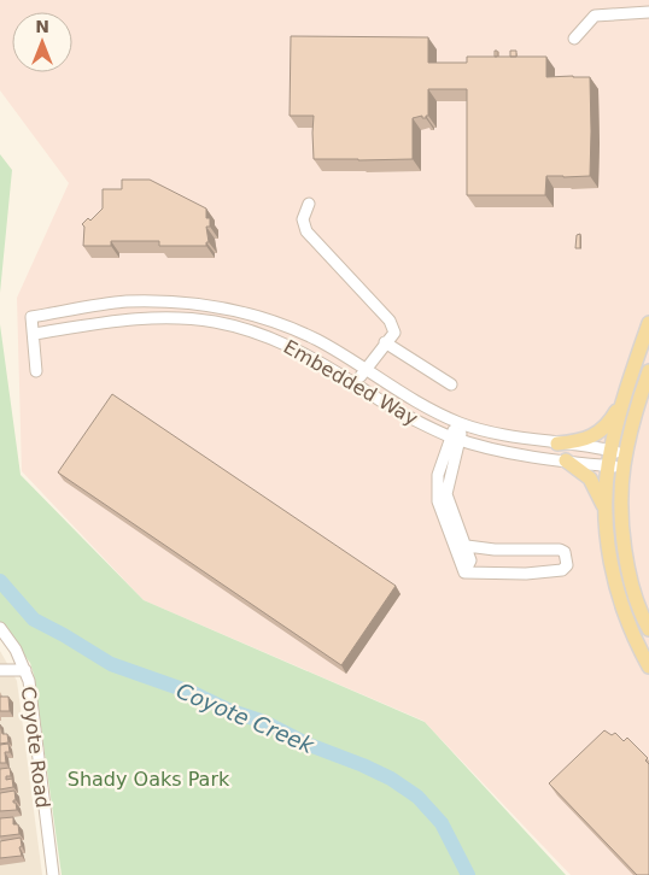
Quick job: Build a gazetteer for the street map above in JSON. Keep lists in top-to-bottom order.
{
  "streets": {
    "street": ["Embedded Way", "Coyote Road"]
  },
  "water": ["Coyote Creek"],
  "parks": ["Shady Oaks Park"],
  "north": "top"
}
